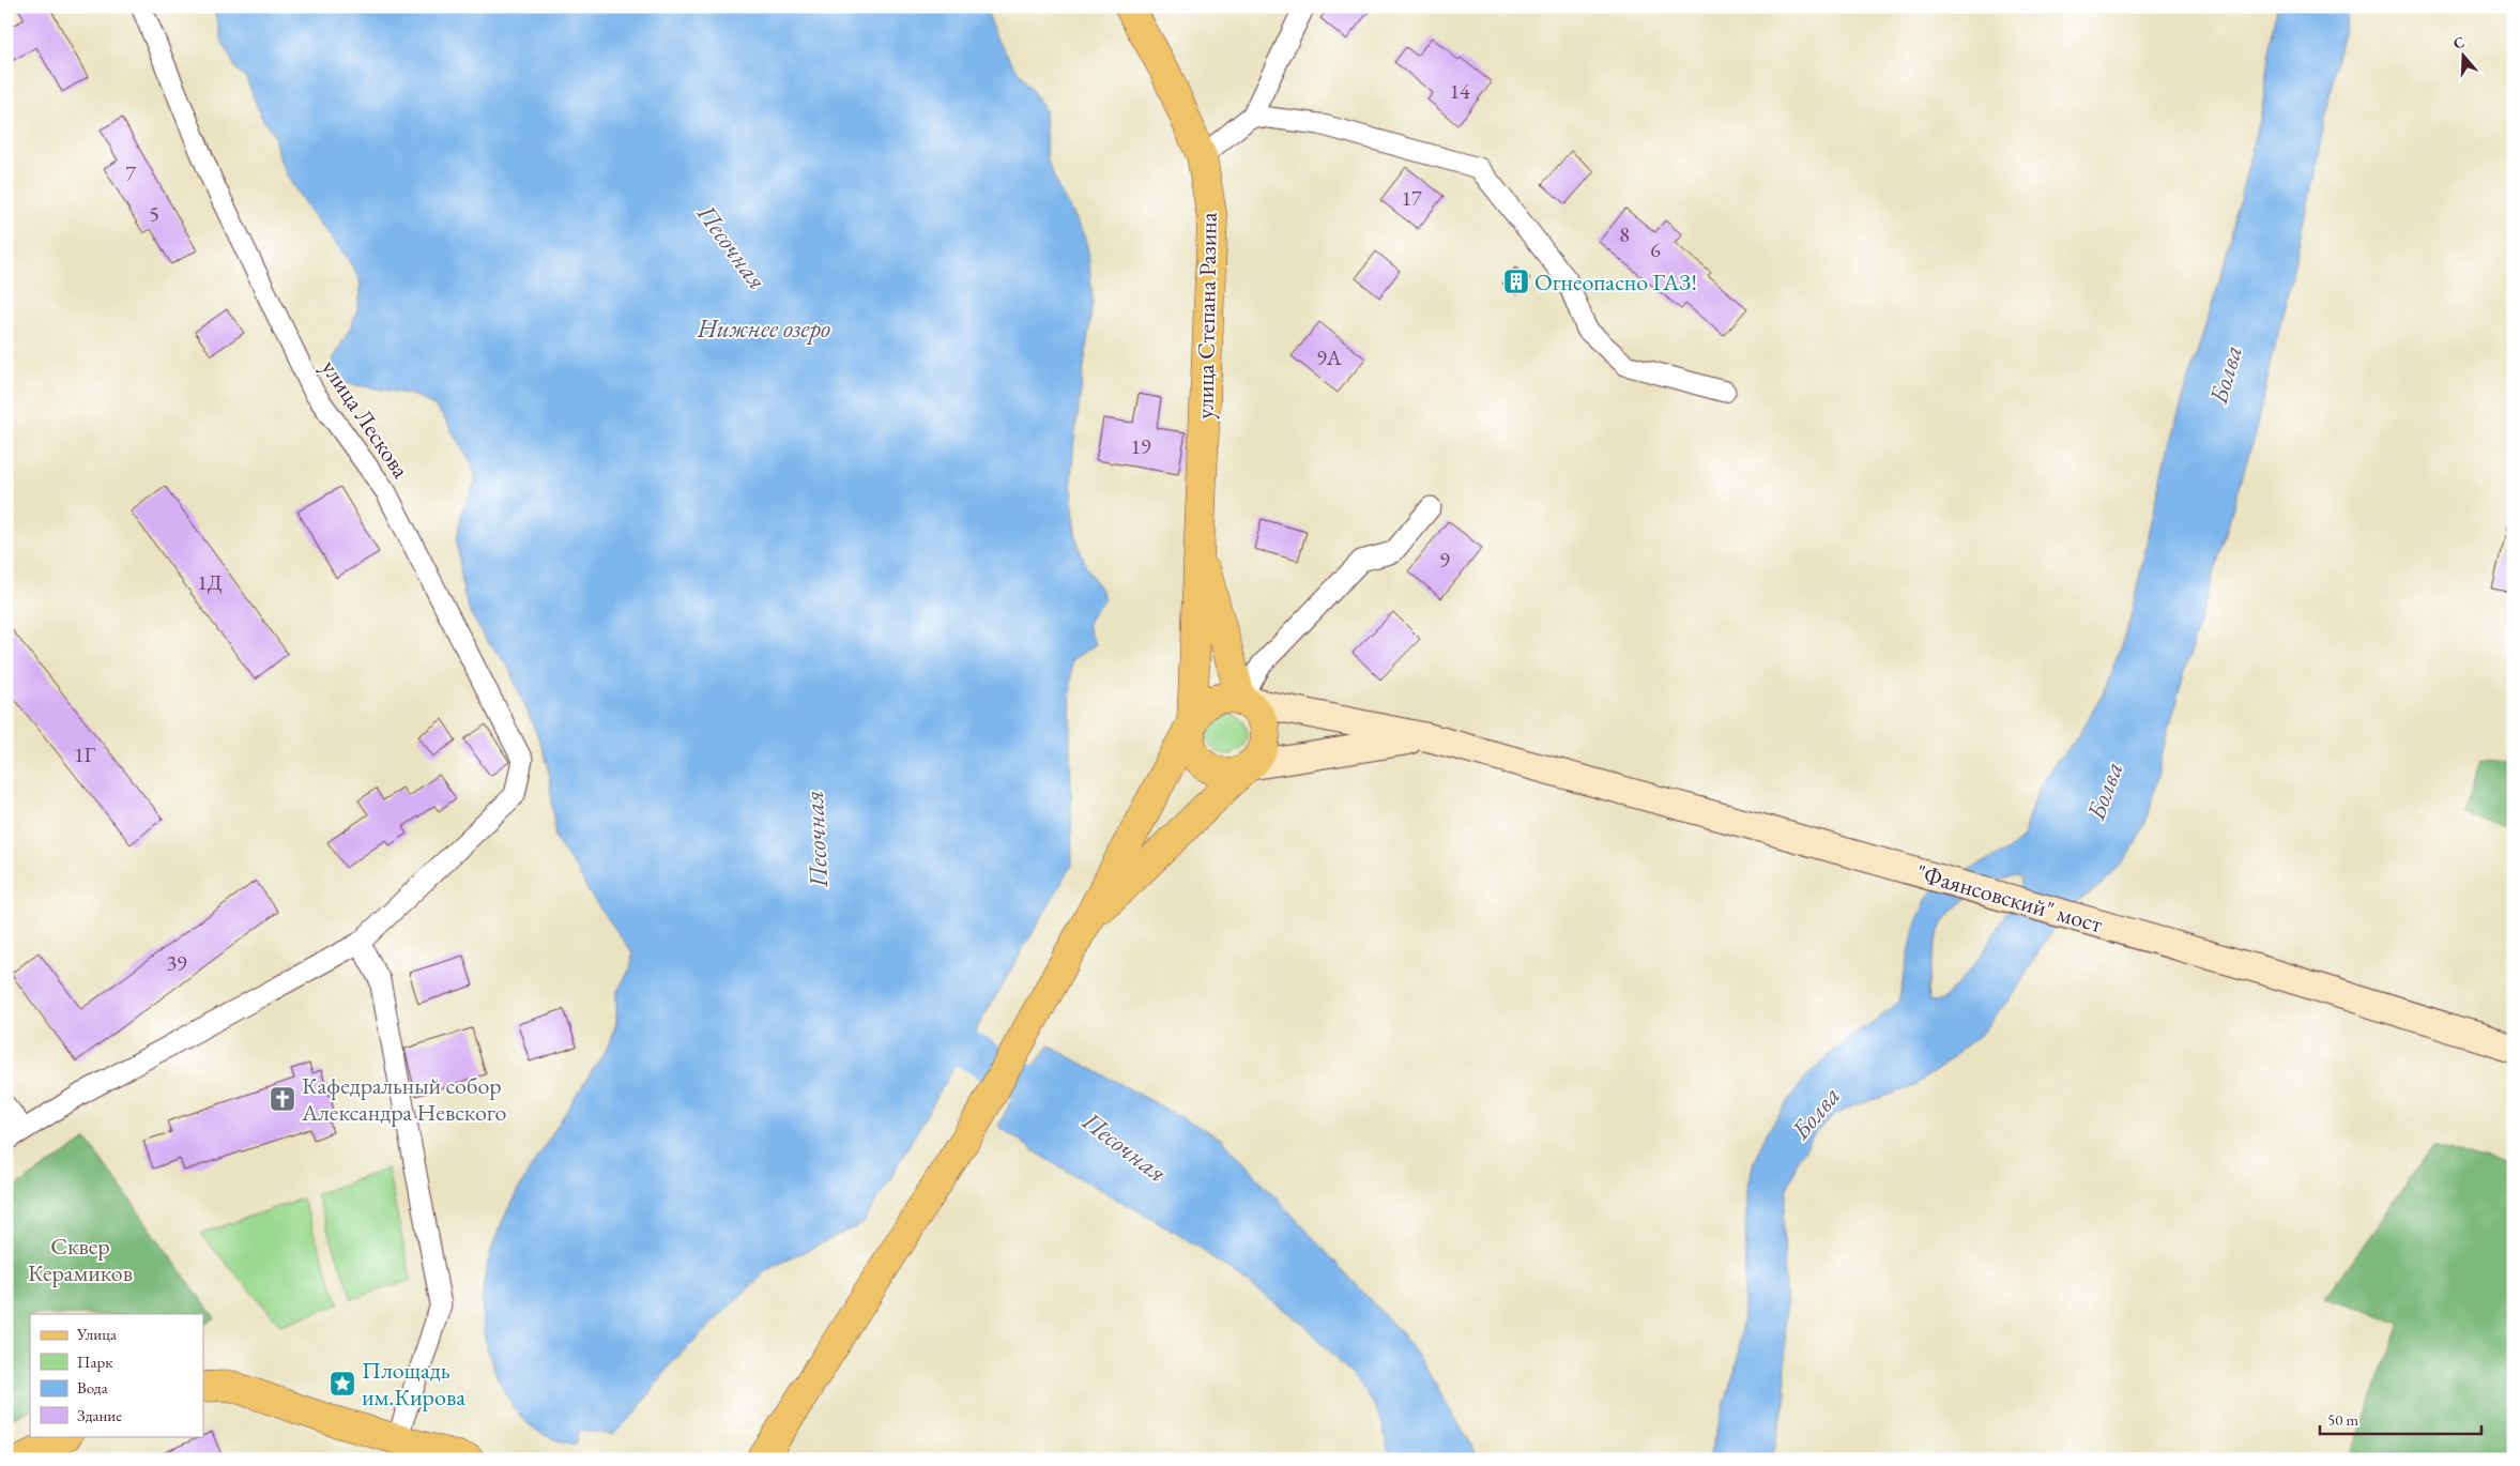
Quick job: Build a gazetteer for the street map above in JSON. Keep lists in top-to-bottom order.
{
  "streets": {
    "main road": ["улица Степана Разина", "\"Фаянсовский\" мост"],
    "street": ["улица Лескова"]
  },
  "crossings": [
    ["улица Степана Разина", "\"Фаянсовский\" мост"]
  ],
  "water": ["Песочная", "Нижнее озеро", "Болва"],
  "parks": ["Сквер Керамиков"],
  "places": {
    "building": ["Огнеопасно ГАЗ!"],
    "church": ["Кафедральный собор Александра Невского"],
    "place": ["Площадь им.Кирова"]
  },
  "house_numbers": [
    "14",
    "7",
    "17",
    "5",
    "8",
    "6",
    "9А",
    "19",
    "9",
    "1Д",
    "1Г",
    "39"
  ],
  "legend": [
    "Улица",
    "Парк",
    "Вода",
    "Здание"
  ],
  "scale_bar": "50 m",
  "north": "top"
}
